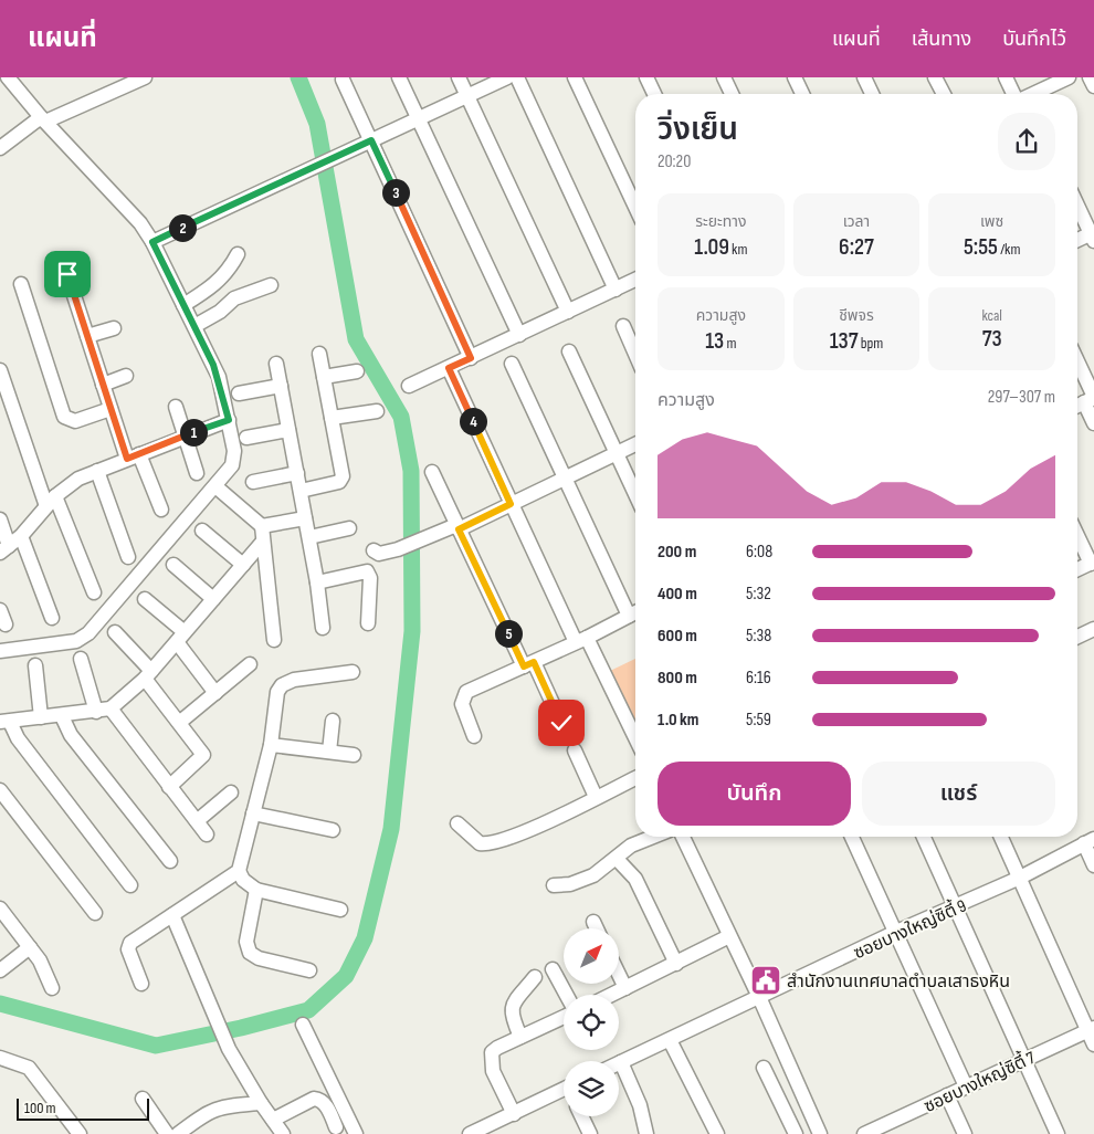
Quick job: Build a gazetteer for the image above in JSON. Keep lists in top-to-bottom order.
{
  "streets": {
    "street": ["ซอยบางใหญ่ซิตี้ 9", "ซอยบางใหญ่ซิตี้ 7"]
  },
  "places": {
    "public building": ["สำนักงานเทศบาลตำบลเสาธงหิน"]
  },
  "scale_bar": "100 m",
  "north": "top right",
  "page": {
    "header": "แผนที่",
    "nav": ["แผนที่", "เส้นทาง", "บันทึกไว้"],
    "heading": ["วิ่งเย็น", "20:20"],
    "pins": [
      "3",
      "2",
      "4",
      "1",
      "5"
    ],
    "stats": [
      ["ระยะทาง", "1.09 km"],
      ["เวลา", "6:27"],
      ["เพซ", "5:55 /km"],
      ["ความสูง", "13 m"],
      ["ชีพจร", "137 bpm"],
      ["kcal", "73"]
    ],
    "chart": ["ความสูง", "297–307 m"],
    "list": [
      {
        "name": "200 m",
        "note": "6:08"
      },
      {
        "name": "400 m",
        "note": "5:32"
      },
      {
        "name": "600 m",
        "note": "5:38"
      },
      {
        "name": "800 m",
        "note": "6:16"
      },
      {
        "name": "1.0 km",
        "note": "5:59"
      }
    ],
    "buttons": ["บันทึก", "แชร์"],
    "scale": "100 m"
  }
}
